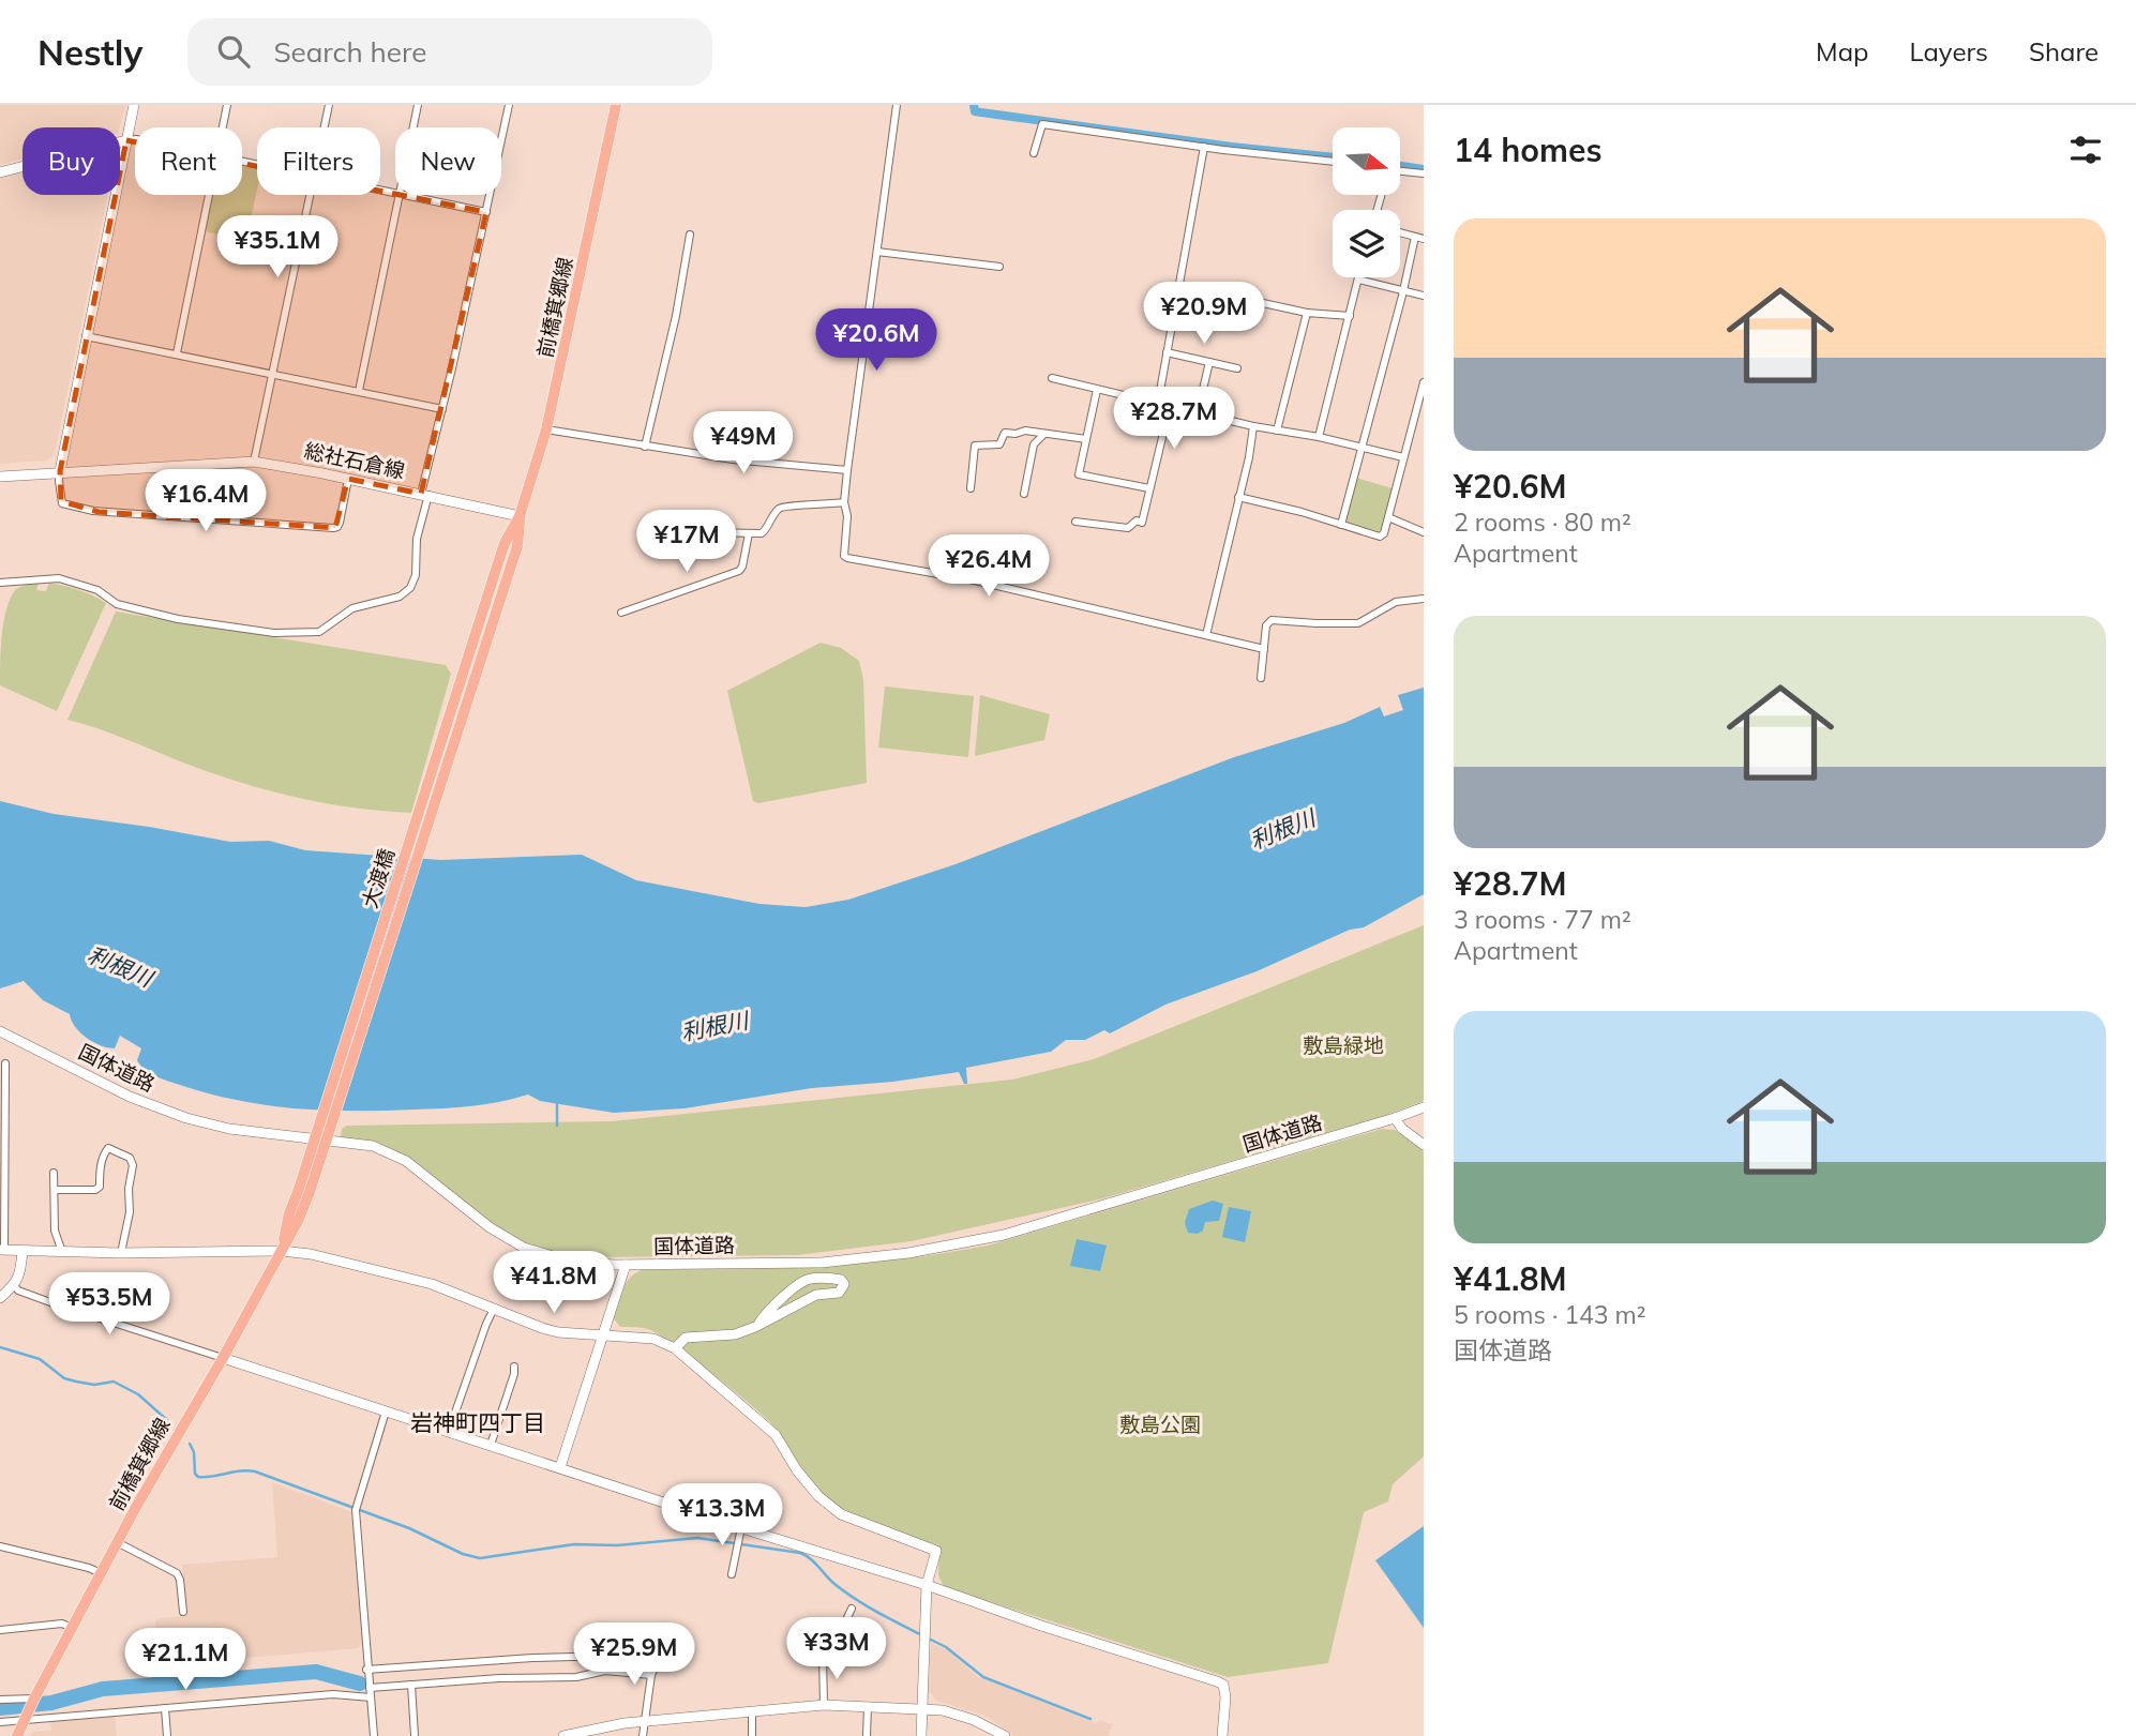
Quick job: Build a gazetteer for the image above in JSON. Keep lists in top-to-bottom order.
{
  "streets": {
    "main road": ["前橋箕郷線", "大渡橋"],
    "street": ["総社石倉線", "国体道路"]
  },
  "crossings": [
    ["前橋箕郷線", "総社石倉線"],
    ["前橋箕郷線", "大渡橋"]
  ],
  "districts": ["岩神町四丁目"],
  "water": ["利根川"],
  "parks": ["敷島緑地", "敷島公園"],
  "north": "right",
  "page": {
    "header": "Nestly",
    "search": "Search here",
    "nav": ["Map", "Layers", "Share"],
    "heading": "14 homes",
    "chip": [
      "Buy",
      "Rent",
      "Filters",
      "New"
    ],
    "list": [
      {
        "name": "¥20.6M",
        "note": "2 rooms · 80 m² · Apartment"
      },
      {
        "name": "¥28.7M",
        "note": "3 rooms · 77 m² · Apartment"
      },
      {
        "name": "¥41.8M",
        "note": "5 rooms · 143 m² · 国体道路"
      }
    ],
    "price": [
      "¥35.1M",
      "¥20.9M",
      "¥20.6M",
      "¥28.7M",
      "¥49M",
      "¥16.4M",
      "¥17M",
      "¥26.4M",
      "¥41.8M",
      "¥53.5M",
      "¥13.3M",
      "¥33M",
      "¥25.9M",
      "¥21.1M"
    ]
  }
}
